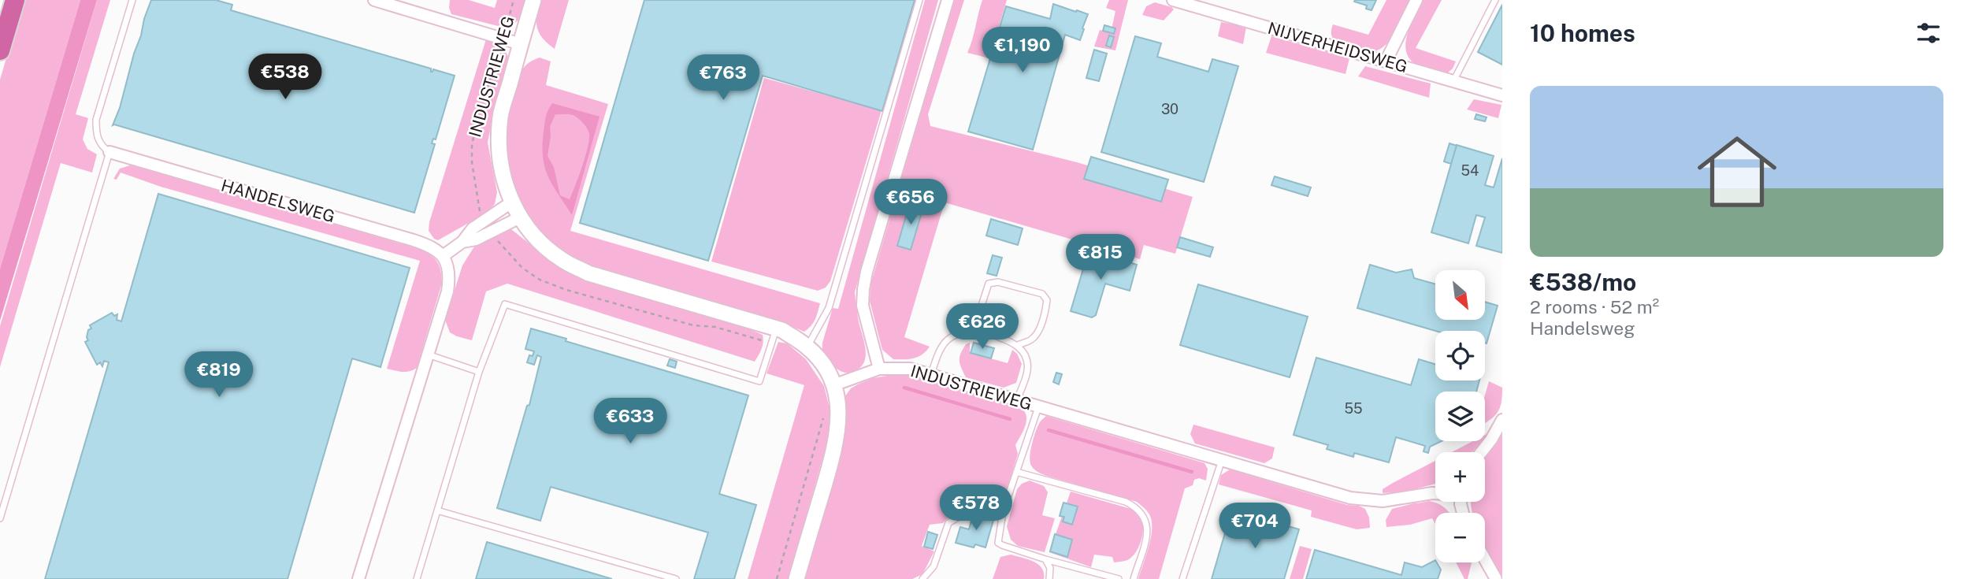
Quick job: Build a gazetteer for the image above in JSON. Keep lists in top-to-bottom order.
{
  "streets": {
    "street": ["NIJVERHEIDSWEG", "INDUSTRIEWEG", "HANDELSWEG"]
  },
  "house_numbers": ["30", "54", "55"],
  "north": "bottom right",
  "page": {
    "heading": "10 homes",
    "price": [
      "€1,190",
      "€538",
      "€763",
      "€656",
      "€815",
      "€626",
      "€819",
      "€633",
      "€578",
      "€704"
    ],
    "list": [
      {
        "name": "€538/mo",
        "note": "2 rooms · 52 m² · Handelsweg"
      }
    ],
    "map_buttons": ["+", "−"]
  }
}
